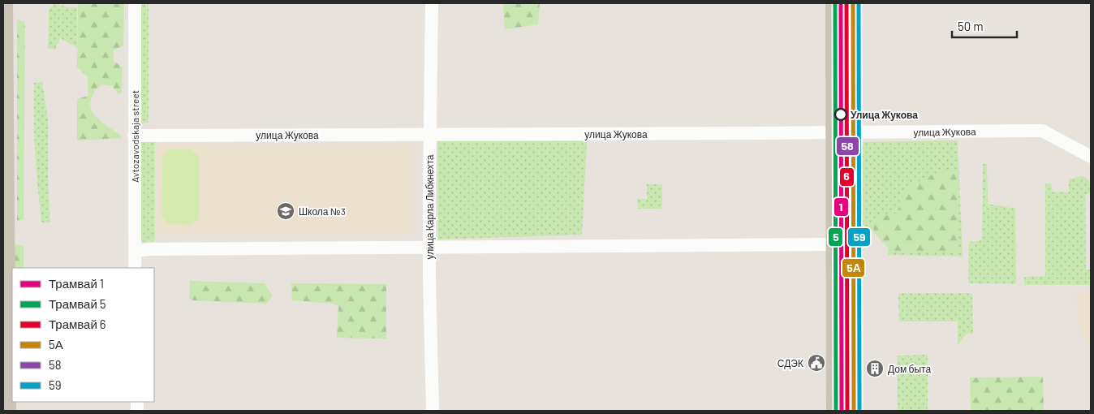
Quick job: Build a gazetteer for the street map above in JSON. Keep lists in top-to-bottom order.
{
  "streets": {
    "street": ["улица Жукова", "Avtozavodskaja street", "улица Карла Либкнехта"]
  },
  "crossings": [
    ["улица Жукова", "Avtozavodskaja street"],
    ["улица Жукова", "улица Карла Либкнехта"]
  ],
  "places": {
    "other": ["Улица Жукова"],
    "school or university": ["Школа №3"],
    "public building": ["СДЭК"],
    "building": ["Дом быта"]
  },
  "lines": [
    "tram line 1",
    "tram line 5",
    "tram line 6",
    "transit line 5А",
    "transit line 58",
    "transit line 59"
  ],
  "legend": [
    "Трамвай 1",
    "Трамвай 5",
    "Трамвай 6",
    "5А",
    "58",
    "59"
  ],
  "scale_bar": "50 m"
}
